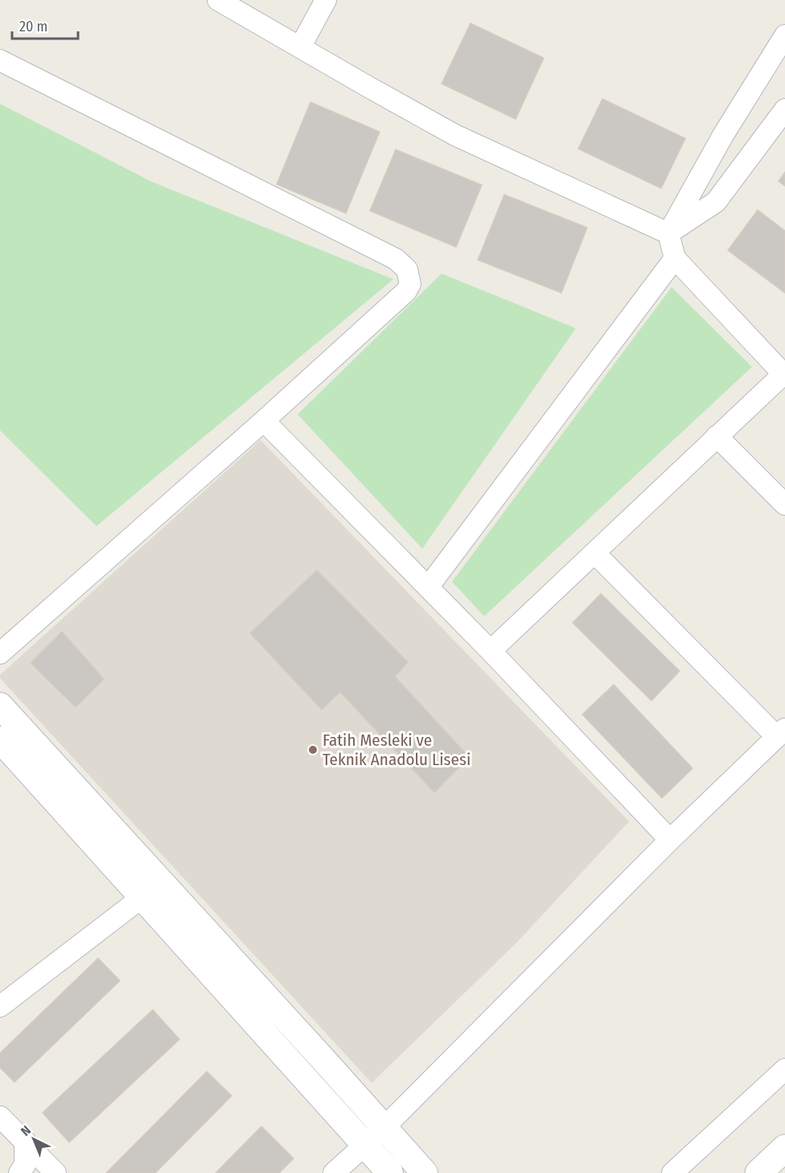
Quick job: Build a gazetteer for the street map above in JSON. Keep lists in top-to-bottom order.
{
  "places": ["Fatih Mesleki ve Teknik Anadolu Lisesi"],
  "scale_bar": "20 m",
  "north": "top left"
}
